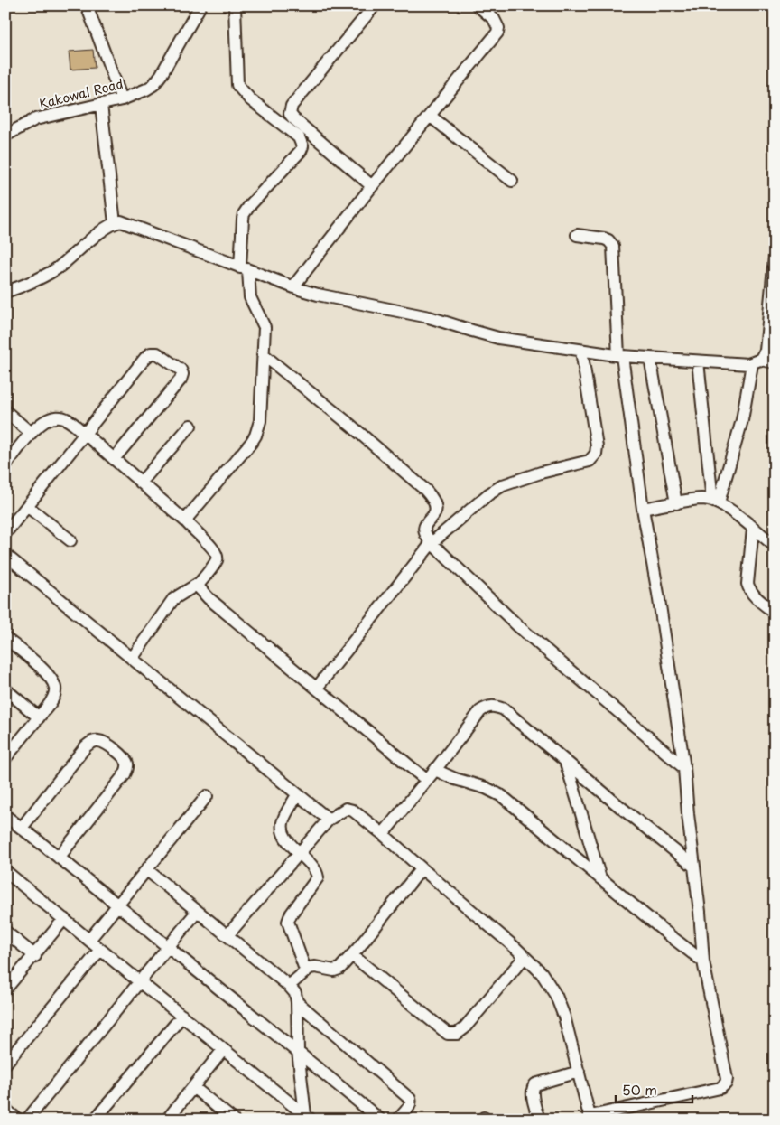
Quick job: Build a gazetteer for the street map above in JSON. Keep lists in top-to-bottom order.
{
  "streets": {
    "street": ["Kakowal Road"]
  },
  "scale_bar": "50 m"
}
